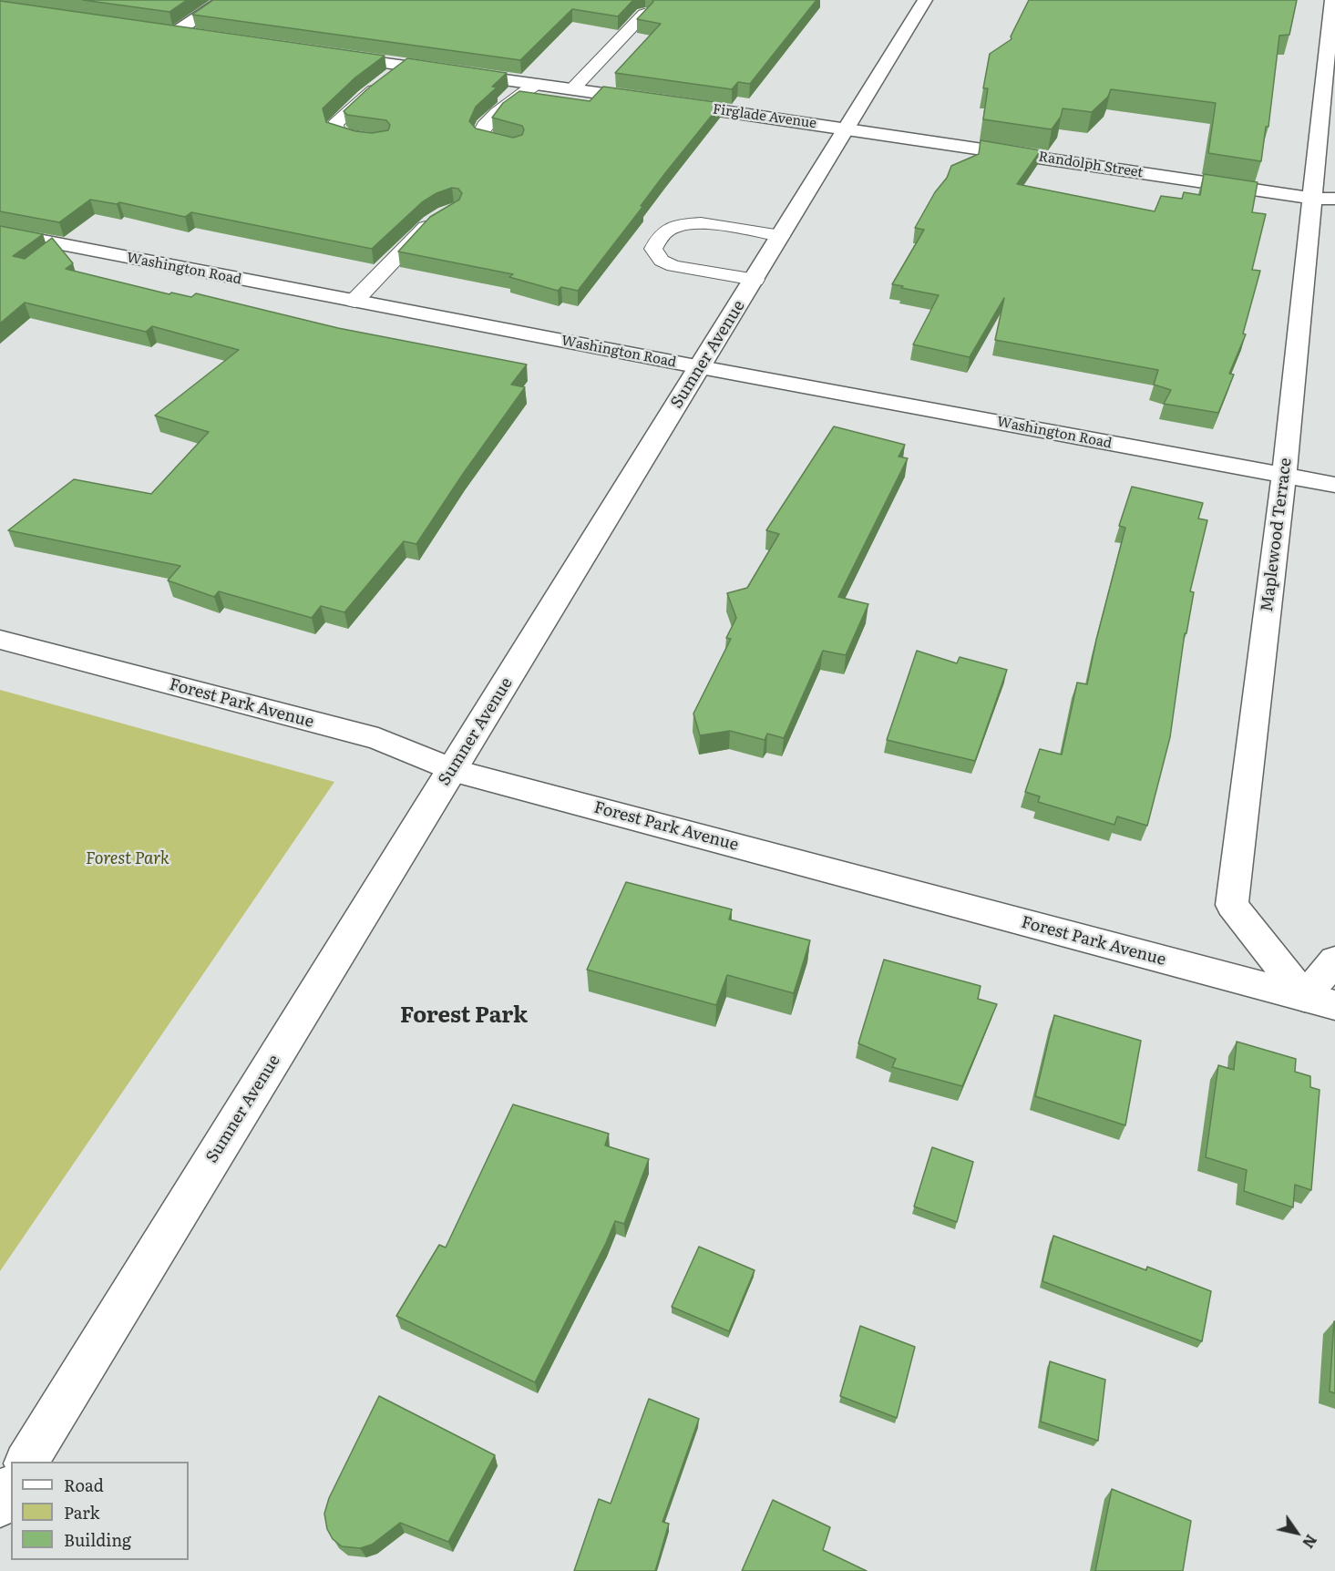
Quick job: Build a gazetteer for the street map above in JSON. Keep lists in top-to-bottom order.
{
  "streets": {
    "street": [
      "Firglade Avenue",
      "Randolph Street",
      "Washington Road",
      "Sumner Avenue",
      "Maplewood Terrace",
      "Forest Park Avenue"
    ]
  },
  "crossings": [
    ["Firglade Avenue", "Randolph Street"],
    ["Firglade Avenue", "Sumner Avenue"],
    ["Randolph Street", "Sumner Avenue"],
    ["Randolph Street", "Maplewood Terrace"],
    ["Washington Road", "Sumner Avenue"],
    ["Washington Road", "Maplewood Terrace"],
    ["Sumner Avenue", "Forest Park Avenue"],
    ["Maplewood Terrace", "Forest Park Avenue"]
  ],
  "districts": ["Forest Park"],
  "parks": ["Forest Park"],
  "legend": ["Road", "Park", "Building"],
  "north": "bottom right"
}
